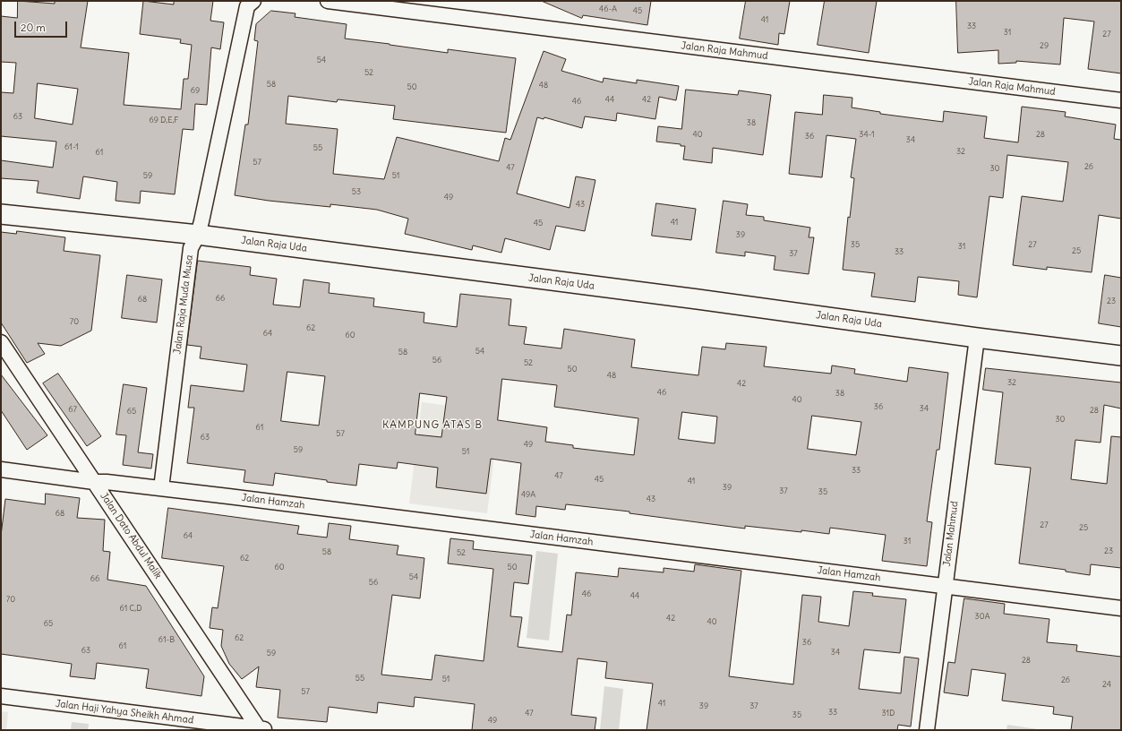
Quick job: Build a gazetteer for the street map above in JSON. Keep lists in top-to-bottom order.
{
  "streets": {
    "street": [
      "Jalan Raja Mahmud",
      "Jalan Raja Uda",
      "Jalan Raja Muda Musa",
      "Jalan Hamzah",
      "Jalan Mahmud",
      "Jalan Dato Abdul Malik",
      "Jalan Haji Yahya Sheikh Ahmad"
    ]
  },
  "crossings": [
    ["Jalan Raja Uda", "Jalan Raja Muda Musa"],
    ["Jalan Raja Uda", "Jalan Mahmud"],
    ["Jalan Raja Muda Musa", "Jalan Hamzah"],
    ["Jalan Hamzah", "Jalan Mahmud"],
    ["Jalan Hamzah", "Jalan Dato Abdul Malik"],
    ["Jalan Dato Abdul Malik", "Jalan Haji Yahya Sheikh Ahmad"]
  ],
  "districts": ["KAMPUNG ATAS B"],
  "house_numbers": [
    "46-A",
    "45",
    "41",
    "33",
    "31",
    "27",
    "29",
    "54",
    "52",
    "58",
    "48",
    "50",
    "69",
    "44",
    "42",
    "46",
    "63",
    "69 D,E,F",
    "38",
    "40",
    "34-1",
    "28",
    "36",
    "34",
    "61-1",
    "55",
    "32",
    "61",
    "57",
    "26",
    "47",
    "30",
    "59",
    "51",
    "53",
    "49",
    "43",
    "41",
    "45",
    "39",
    "35",
    "27",
    "31",
    "25",
    "33",
    "37",
    "66",
    "68",
    "23",
    "70",
    "62",
    "64",
    "60",
    "54",
    "58",
    "56",
    "52",
    "50",
    "48",
    "32",
    "42",
    "46",
    "38",
    "40",
    "36",
    "34",
    "67",
    "28",
    "65",
    "30",
    "61",
    "57",
    "63",
    "49",
    "59",
    "51",
    "33",
    "47",
    "45",
    "41",
    "39",
    "37",
    "35",
    "49A",
    "43",
    "68",
    "27",
    "25",
    "64",
    "31",
    "23",
    "58",
    "52",
    "62",
    "60",
    "50",
    "54",
    "66",
    "56",
    "46",
    "44",
    "70",
    "61 C,D",
    "30A",
    "42",
    "40",
    "65",
    "62",
    "61-B",
    "36",
    "61",
    "63",
    "34",
    "59",
    "28",
    "55",
    "51",
    "26",
    "24",
    "57",
    "41",
    "39",
    "37",
    "33",
    "47",
    "31D",
    "35",
    "49"
  ],
  "scale_bar": "20 m"
}
